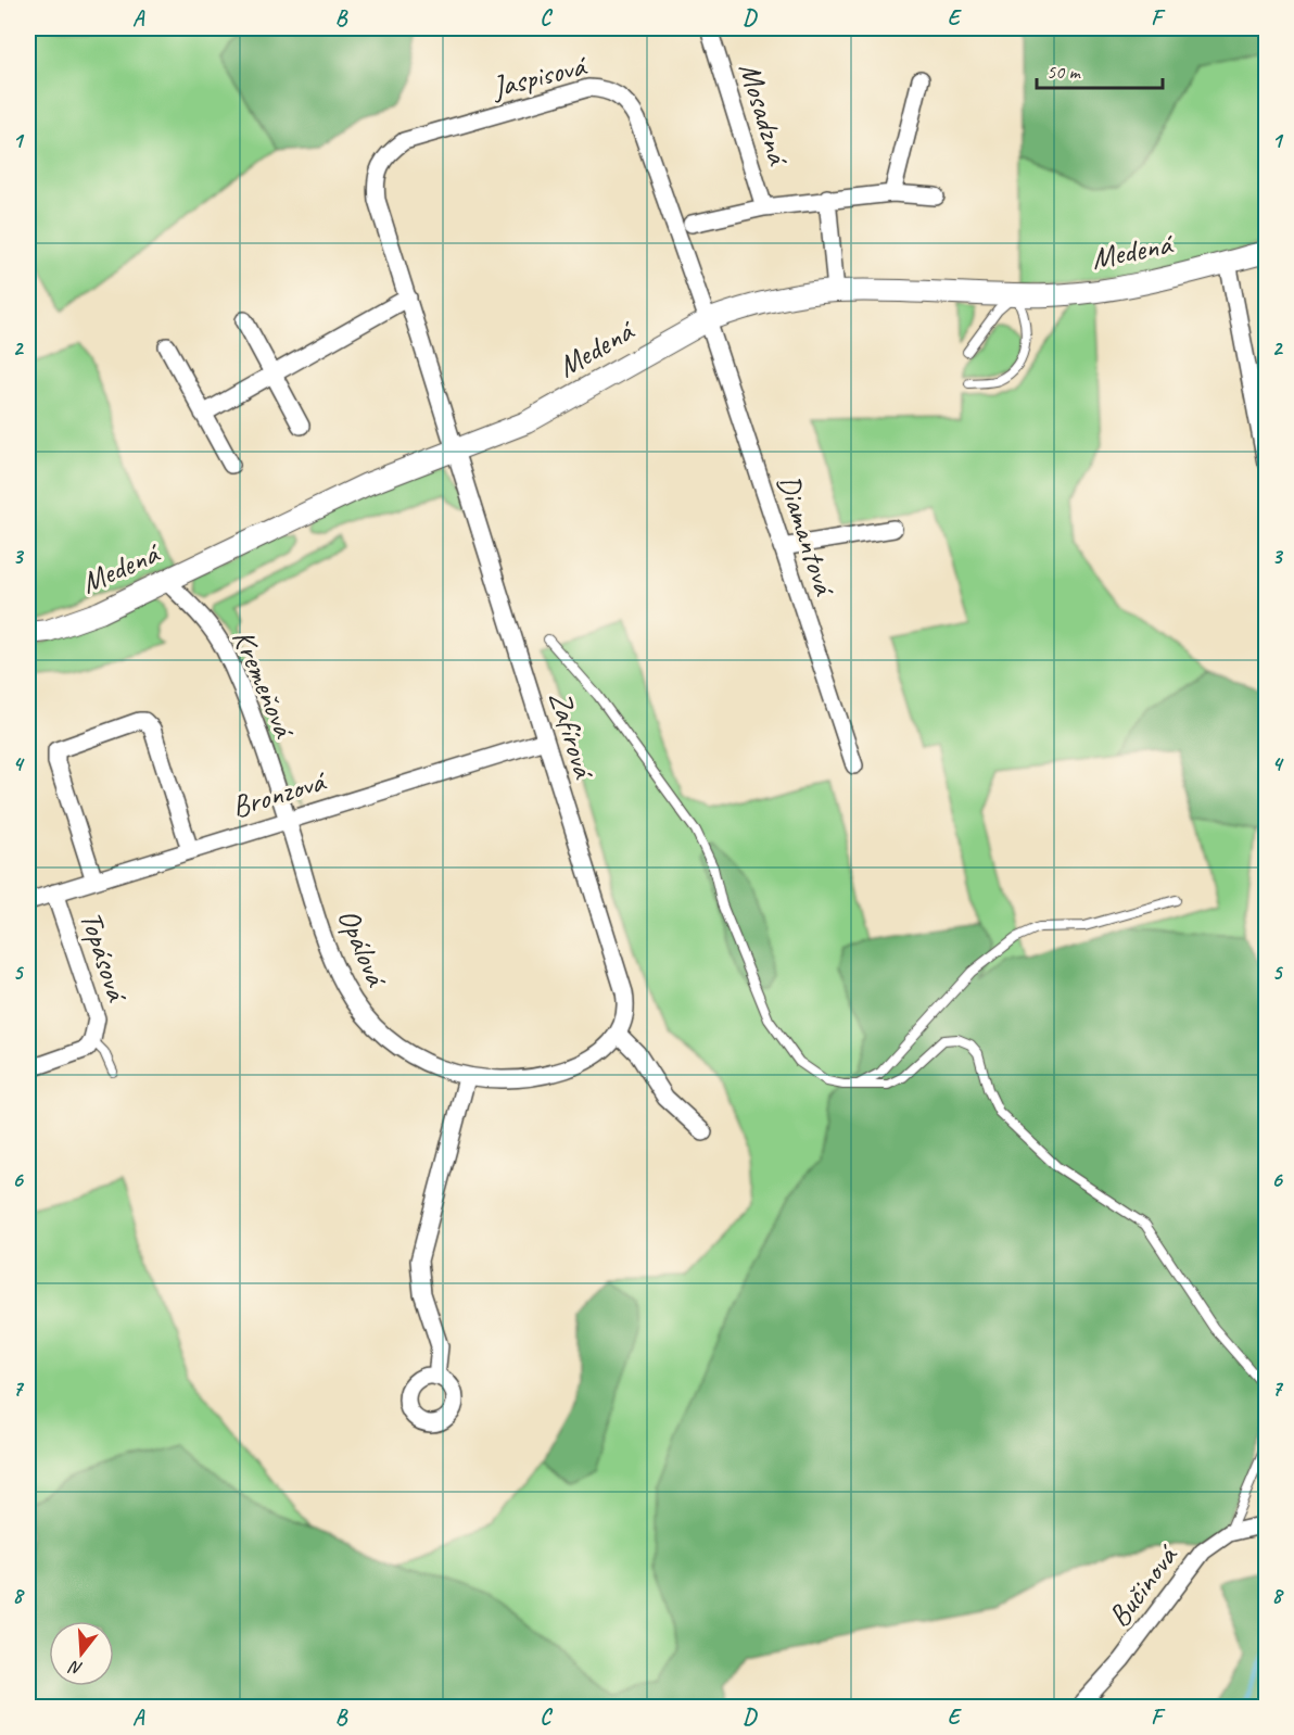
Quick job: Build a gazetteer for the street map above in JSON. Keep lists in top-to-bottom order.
{
  "streets": {
    "street": [
      "Jaspisová",
      "Mosadzná",
      "Medená",
      "Diamantová",
      "Kremeňová",
      "Zafírová",
      "Bronzová",
      "Opálová",
      "Topásová",
      "Bučinová"
    ]
  },
  "crossings": [
    ["Jaspisová", "Medená"],
    ["Jaspisová", "Diamantová"],
    ["Jaspisová", "Zafírová"],
    ["Medená", "Diamantová"],
    ["Medená", "Kremeňová"],
    ["Medená", "Zafírová"],
    ["Kremeňová", "Bronzová"],
    ["Kremeňová", "Opálová"],
    ["Zafírová", "Bronzová"],
    ["Zafírová", "Opálová"],
    ["Bronzová", "Opálová"],
    ["Bronzová", "Topásová"]
  ],
  "scale_bar": "50 m",
  "north": "bottom",
  "grid": {
    "columns": [
      "A",
      "B",
      "C",
      "D",
      "E",
      "F"
    ],
    "rows": [
      "1",
      "2",
      "3",
      "4",
      "5",
      "6",
      "7",
      "8"
    ]
  }
}
